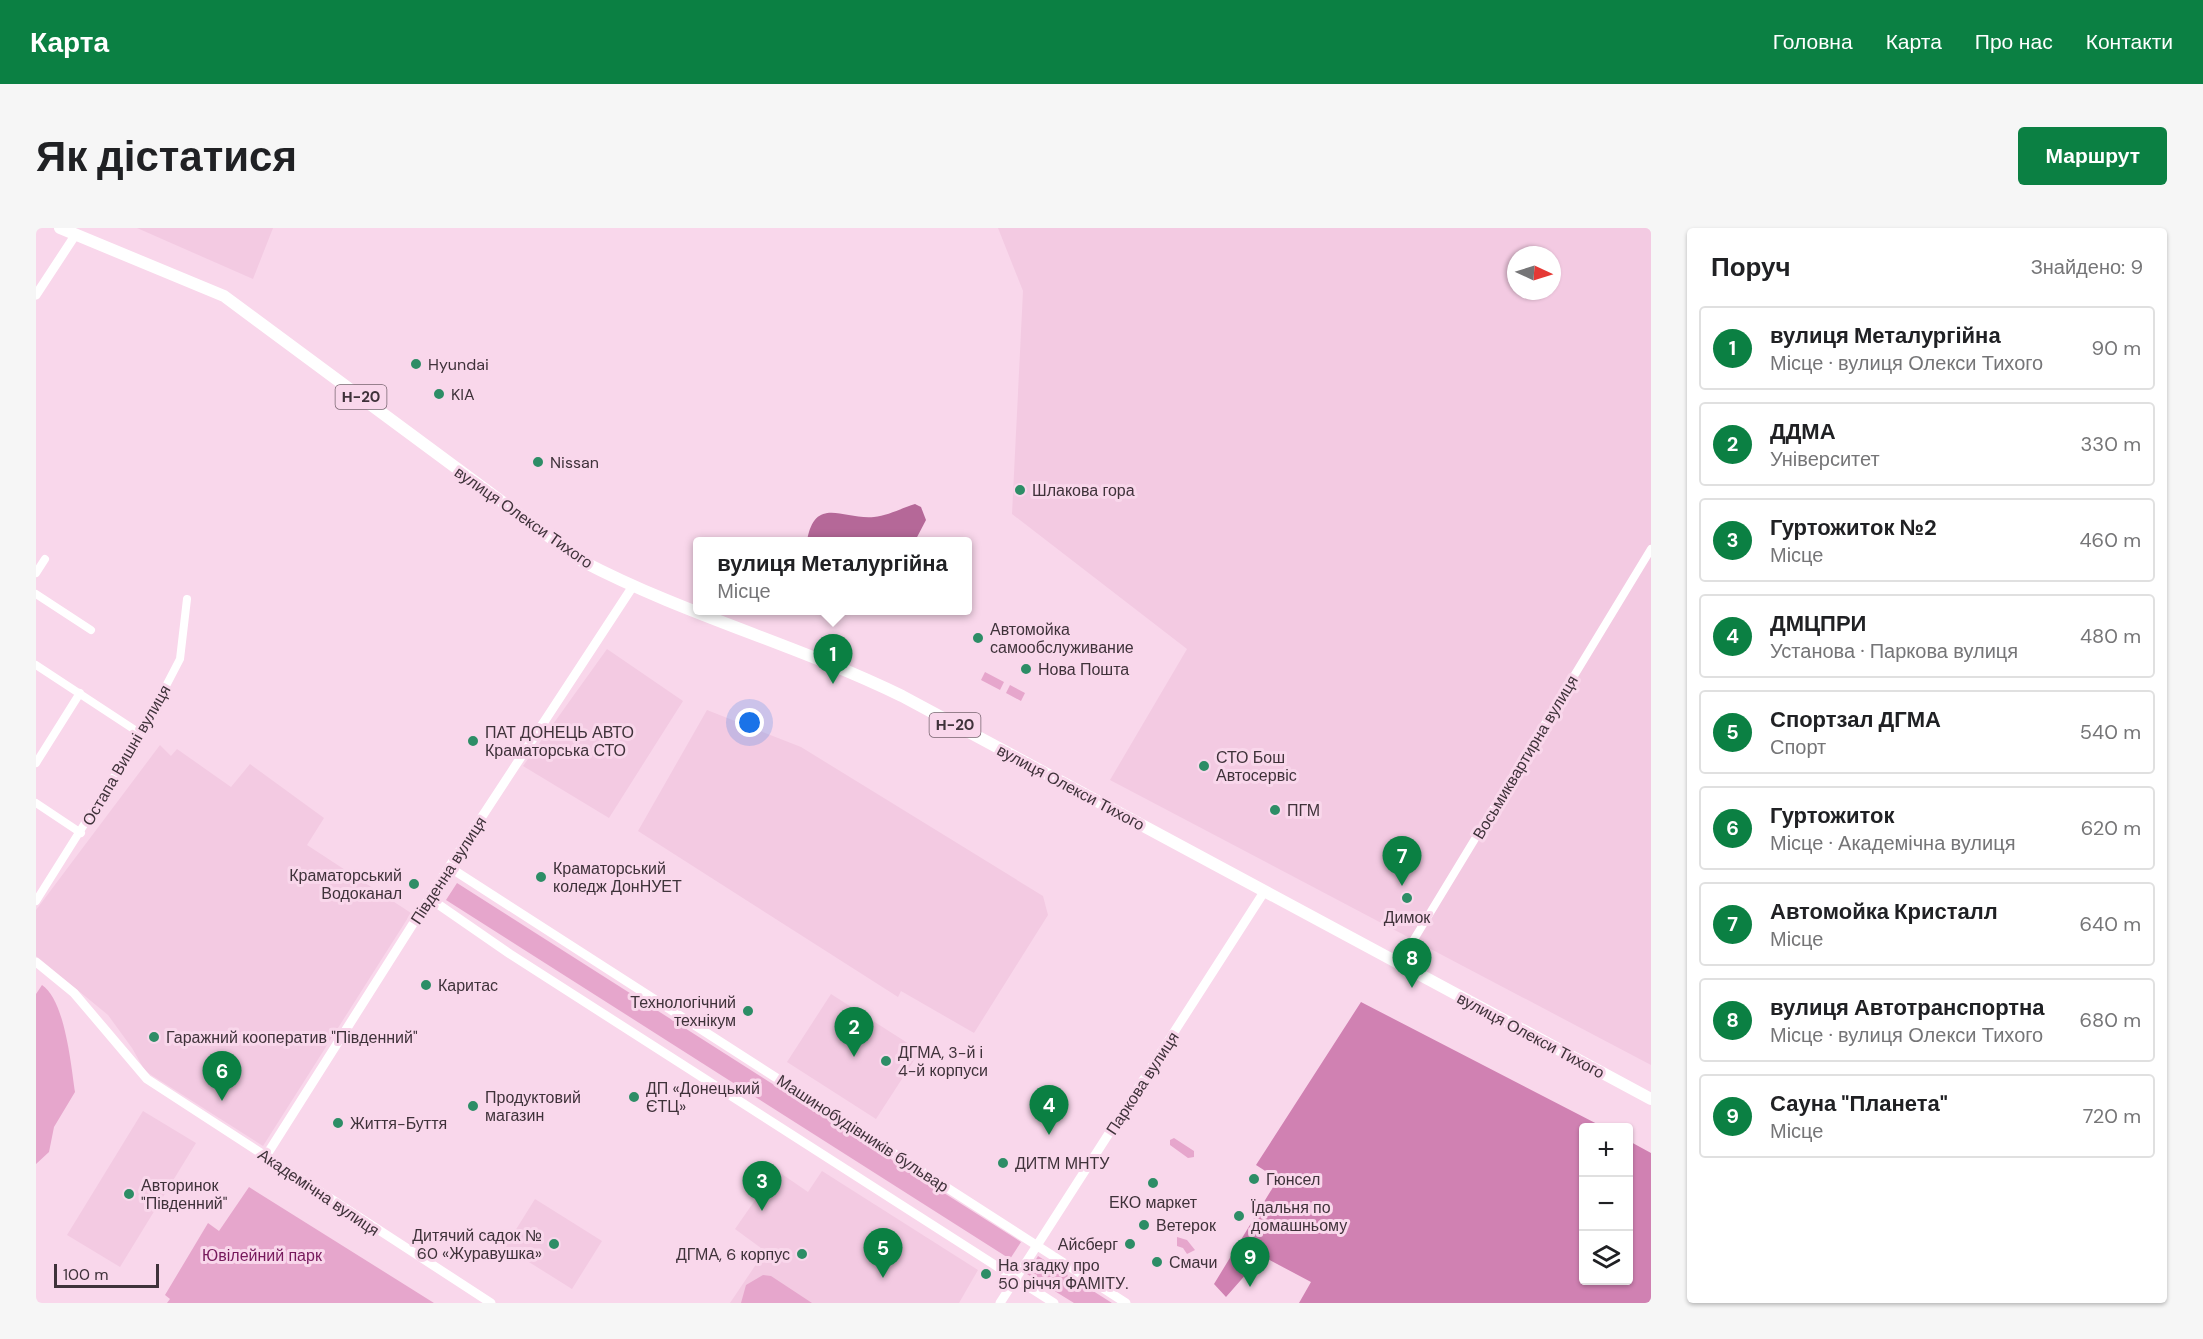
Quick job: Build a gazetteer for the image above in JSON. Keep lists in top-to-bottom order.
{
  "streets": {
    "main road": ["Н-20", "вулиця Олекси Тихого"],
    "street": [
      "Остапа Вишні вулиця",
      "Восьмиквартирна вулиця",
      "Південна вулиця",
      "Паркова вулиця",
      "Машинобудівників бульвар",
      "Академічна вулиця"
    ]
  },
  "crossings": [
    ["вулиця Олекси Тихого", "Восьмиквартирна вулиця"],
    ["вулиця Олекси Тихого", "Південна вулиця"],
    ["вулиця Олекси Тихого", "Паркова вулиця"],
    ["Південна вулиця", "Машинобудівників бульвар"],
    ["Південна вулиця", "Академічна вулиця"],
    ["Паркова вулиця", "Машинобудівників бульвар"]
  ],
  "parks": ["Ювілейний парк"],
  "places": [
    "Hyundai",
    "KIA",
    "Nissan",
    "Шлакова гора",
    "Автомойка самообслуживание",
    "Нова Пошта",
    "ПАТ ДОНЕЦЬ АВТО Краматорська СТО",
    "СТО Бош Автосервіс",
    "ПГМ",
    "Краматорський коледж ДонНУЕТ",
    "Краматорський Водоканал",
    "Димок",
    "Каритас",
    "Технологічний технікум",
    "Гаражний кооператив \"Південний\"",
    "ДГМА, 3-й і 4-й корпуси",
    "ДП «Донецький ЄТЦ»",
    "Продуктовий магазин",
    "Життя-Буття",
    "ДИТМ МНТУ",
    "Гюнсел",
    "ЕКО маркет",
    "Авторинок \"Південний\"",
    "Їдальня по домашньому",
    "Ветерок",
    "Дитячий садок № 60 «Журавушка»",
    "Айсберг",
    "ДГМА, 6 корпус",
    "Смачи",
    "На згадку про 50 річчя ФАМІТУ."
  ],
  "scale_bar": "100 m",
  "north": "right",
  "page": {
    "header": "Карта",
    "nav": [
      "Головна",
      "Карта",
      "Про нас",
      "Контакти"
    ],
    "buttons": "Маршрут",
    "title": "Як дістатися",
    "heading": ["Поруч", "Знайдено: 9"],
    "list": [
      {
        "mark": "1",
        "name": "вулиця Металургійна",
        "note": "Місце · вулиця Олекси Тихого",
        "value": "90 m"
      },
      {
        "mark": "2",
        "name": "ДДМА",
        "note": "Університет",
        "value": "330 m"
      },
      {
        "mark": "3",
        "name": "Гуртожиток №2",
        "note": "Місце",
        "value": "460 m"
      },
      {
        "mark": "4",
        "name": "ДМЦПРИ",
        "note": "Установа · Паркова вулиця",
        "value": "480 m"
      },
      {
        "mark": "5",
        "name": "Спортзал ДГМА",
        "note": "Спорт",
        "value": "540 m"
      },
      {
        "mark": "6",
        "name": "Гуртожиток",
        "note": "Місце · Академічна вулиця",
        "value": "620 m"
      },
      {
        "mark": "7",
        "name": "Автомойка Кристалл",
        "note": "Місце",
        "value": "640 m"
      },
      {
        "mark": "8",
        "name": "вулиця Автотранспортна",
        "note": "Місце · вулиця Олекси Тихого",
        "value": "680 m"
      },
      {
        "mark": "9",
        "name": "Сауна \"Планета\"",
        "note": "Місце",
        "value": "720 m"
      }
    ],
    "popup": ["вулиця Металургійна", "Місце"],
    "pins": [
      "1",
      "7",
      "8",
      "2",
      "6",
      "4",
      "3",
      "5",
      "9"
    ],
    "map_buttons": ["+", "−"],
    "scale": "100 m"
  }
}
